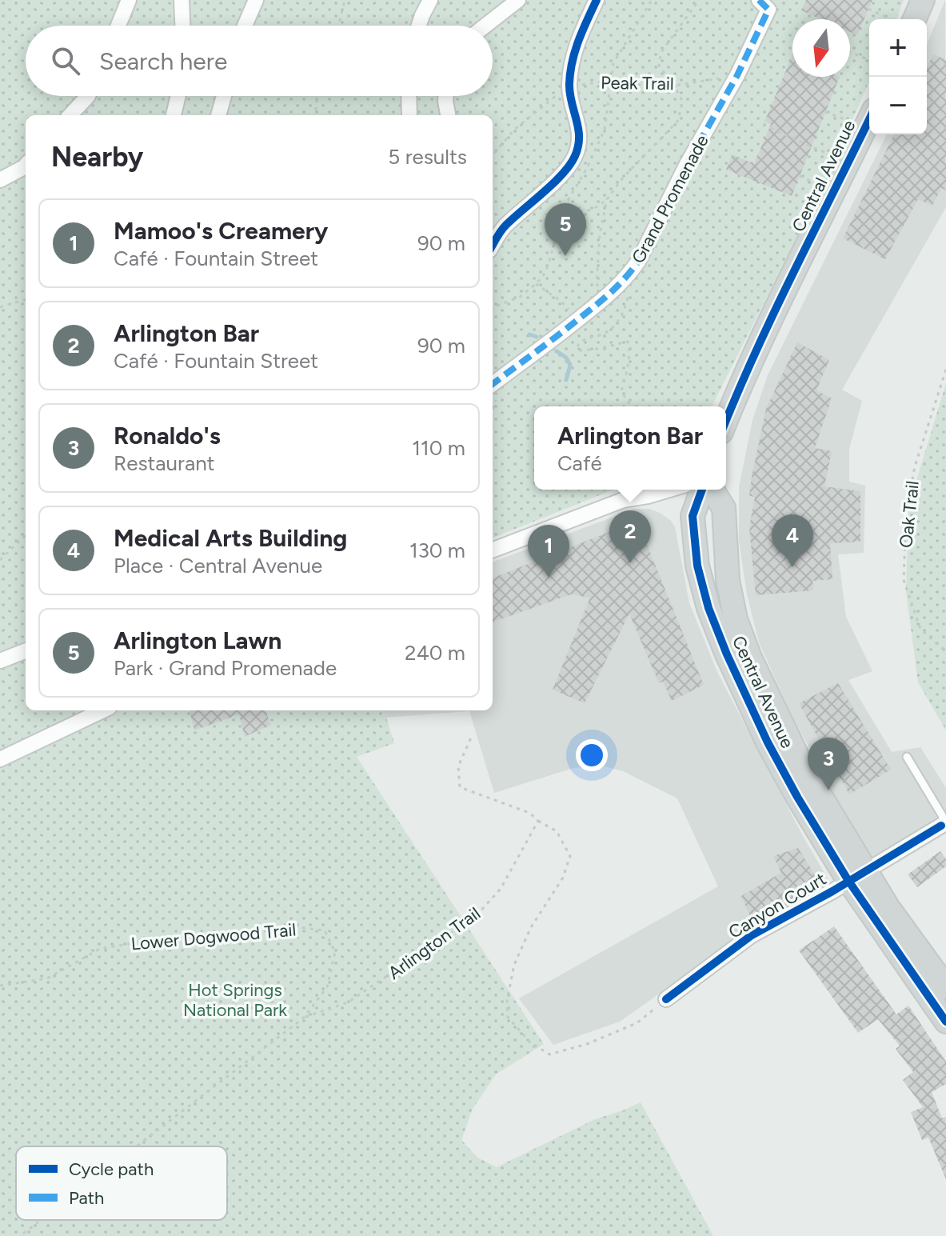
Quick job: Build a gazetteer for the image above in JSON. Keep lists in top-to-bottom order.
{
  "streets": {
    "main road": ["Central Avenue"],
    "street": ["Grand Promenade", "Canyon Court"],
    "path": [
      "Peak Trail",
      "Oak Trail",
      "Lower Dogwood Trail",
      "Arlington Trail"
    ]
  },
  "crossings": [
    ["Peak Trail", "Grand Promenade"],
    ["Central Avenue", "Canyon Court"],
    ["Lower Dogwood Trail", "Arlington Trail"]
  ],
  "parks": ["Hot Springs National Park"],
  "legend": ["Cycle path", "Path"],
  "north": "bottom",
  "page": {
    "map_buttons": ["+", "−"],
    "search": "Search here",
    "heading": ["Nearby", "5 results"],
    "list": [
      {
        "mark": "1",
        "name": "Mamoo's Creamery",
        "note": "Café · Fountain Street",
        "value": "90 m"
      },
      {
        "mark": "2",
        "name": "Arlington Bar",
        "note": "Café · Fountain Street",
        "value": "90 m"
      },
      {
        "mark": "3",
        "name": "Ronaldo's",
        "note": "Restaurant",
        "value": "110 m"
      },
      {
        "mark": "4",
        "name": "Medical Arts Building",
        "note": "Place · Central Avenue",
        "value": "130 m"
      },
      {
        "mark": "5",
        "name": "Arlington Lawn",
        "note": "Park · Grand Promenade",
        "value": "240 m"
      }
    ],
    "pins": [
      "5",
      "2",
      "4",
      "1",
      "3"
    ],
    "popup": ["Arlington Bar", "Café"]
  }
}
